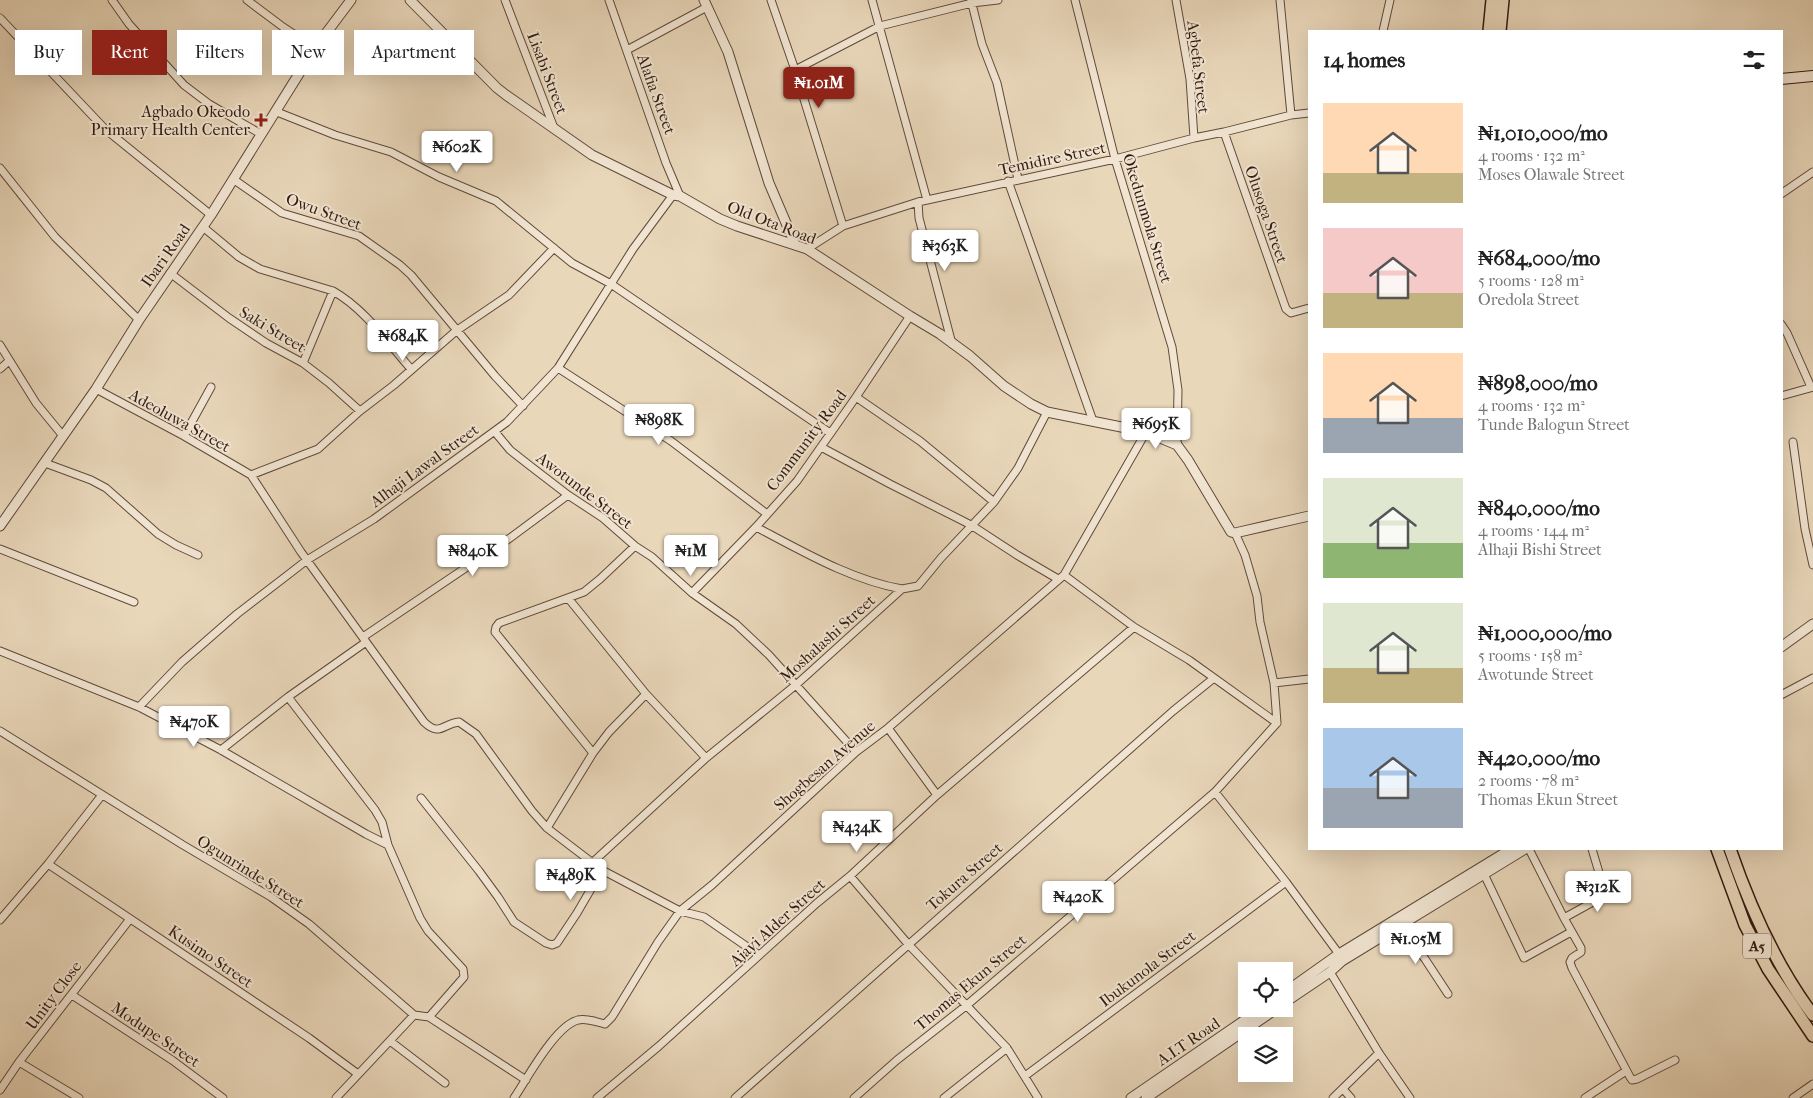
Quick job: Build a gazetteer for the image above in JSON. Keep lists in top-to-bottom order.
{
  "streets": {
    "highway": ["A5"],
    "street": [
      "Agbefa Street",
      "Lisabi Street",
      "Alafia Street",
      "Temidire Street",
      "Owu Street",
      "Olusoga Street",
      "Okedunmola Street",
      "Old Ota Road",
      "Ibari Road",
      "Saki Street",
      "Adeoluwa Street",
      "Community Road",
      "Alhaji Lawal Street",
      "Awotunde Street",
      "Moshalashi Street",
      "Shogbesan Avenue",
      "Ogunrinde Street",
      "Tokura Street",
      "Ajayi Alder Street",
      "Kusimo Street",
      "Ibukunola Street",
      "Thomas Ekun Street",
      "Unity Close",
      "Modupe Street",
      "A.I.T Road"
    ]
  },
  "crossings": [
    ["Agbefa Street", "Temidire Street"],
    ["Lisabi Street", "Old Ota Road"],
    ["Alafia Street", "Old Ota Road"],
    ["Alafia Street", "Alhaji Lawal Street"],
    ["Temidire Street", "Olusoga Street"],
    ["Temidire Street", "Okedunmola Street"],
    ["Temidire Street", "Old Ota Road"],
    ["Owu Street", "Ibari Road"],
    ["Owu Street", "Alhaji Lawal Street"],
    ["Okedunmola Street", "Old Ota Road"],
    ["Old Ota Road", "Community Road"],
    ["Old Ota Road", "Alhaji Lawal Street"],
    ["Old Ota Road", "Moshalashi Street"],
    ["Old Ota Road", "Shogbesan Avenue"],
    ["Ibari Road", "Saki Street"],
    ["Ibari Road", "Adeoluwa Street"],
    ["Community Road", "Awotunde Street"],
    ["Alhaji Lawal Street", "Awotunde Street"],
    ["Awotunde Street", "Moshalashi Street"],
    ["Awotunde Street", "Shogbesan Avenue"],
    ["Kusimo Street", "Unity Close"],
    ["Unity Close", "Modupe Street"]
  ],
  "places": {
    "health": ["Agbado Okeodo Primary Health Center"]
  },
  "page": {
    "chip": [
      "Buy",
      "Rent",
      "Filters",
      "New",
      "Apartment"
    ],
    "heading": "14 homes",
    "price": [
      "₦1.01M",
      "₦602K",
      "₦363K",
      "₦684K",
      "₦898K",
      "₦695K",
      "₦840K",
      "₦1M",
      "₦470K",
      "₦434K",
      "₦489K",
      "₦312K",
      "₦420K",
      "₦1.05M"
    ],
    "list": [
      {
        "name": "₦1,010,000/mo",
        "note": "4 rooms · 132 m² · Moses Olawale Street"
      },
      {
        "name": "₦684,000/mo",
        "note": "5 rooms · 128 m² · Oredola Street"
      },
      {
        "name": "₦898,000/mo",
        "note": "4 rooms · 132 m² · Tunde Balogun Street"
      },
      {
        "name": "₦840,000/mo",
        "note": "4 rooms · 144 m² · Alhaji Bishi Street"
      },
      {
        "name": "₦1,000,000/mo",
        "note": "5 rooms · 158 m² · Awotunde Street"
      },
      {
        "name": "₦420,000/mo",
        "note": "2 rooms · 78 m² · Thomas Ekun Street"
      }
    ]
  }
}
